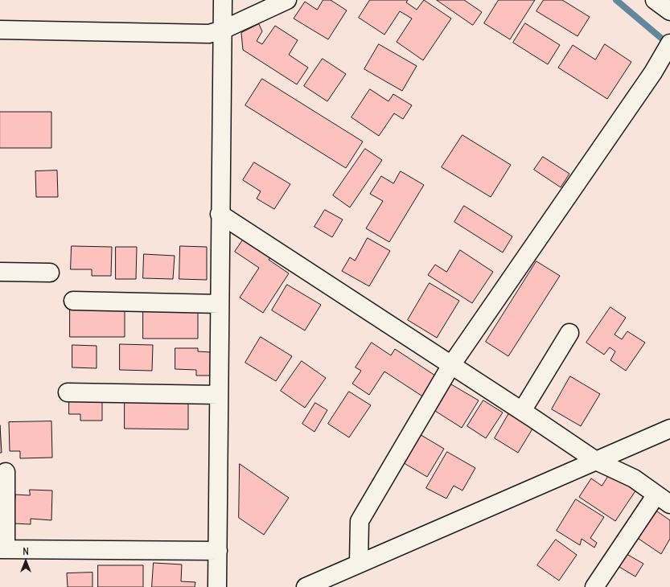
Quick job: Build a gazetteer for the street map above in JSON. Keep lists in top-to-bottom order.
{
  "north": "top"
}
